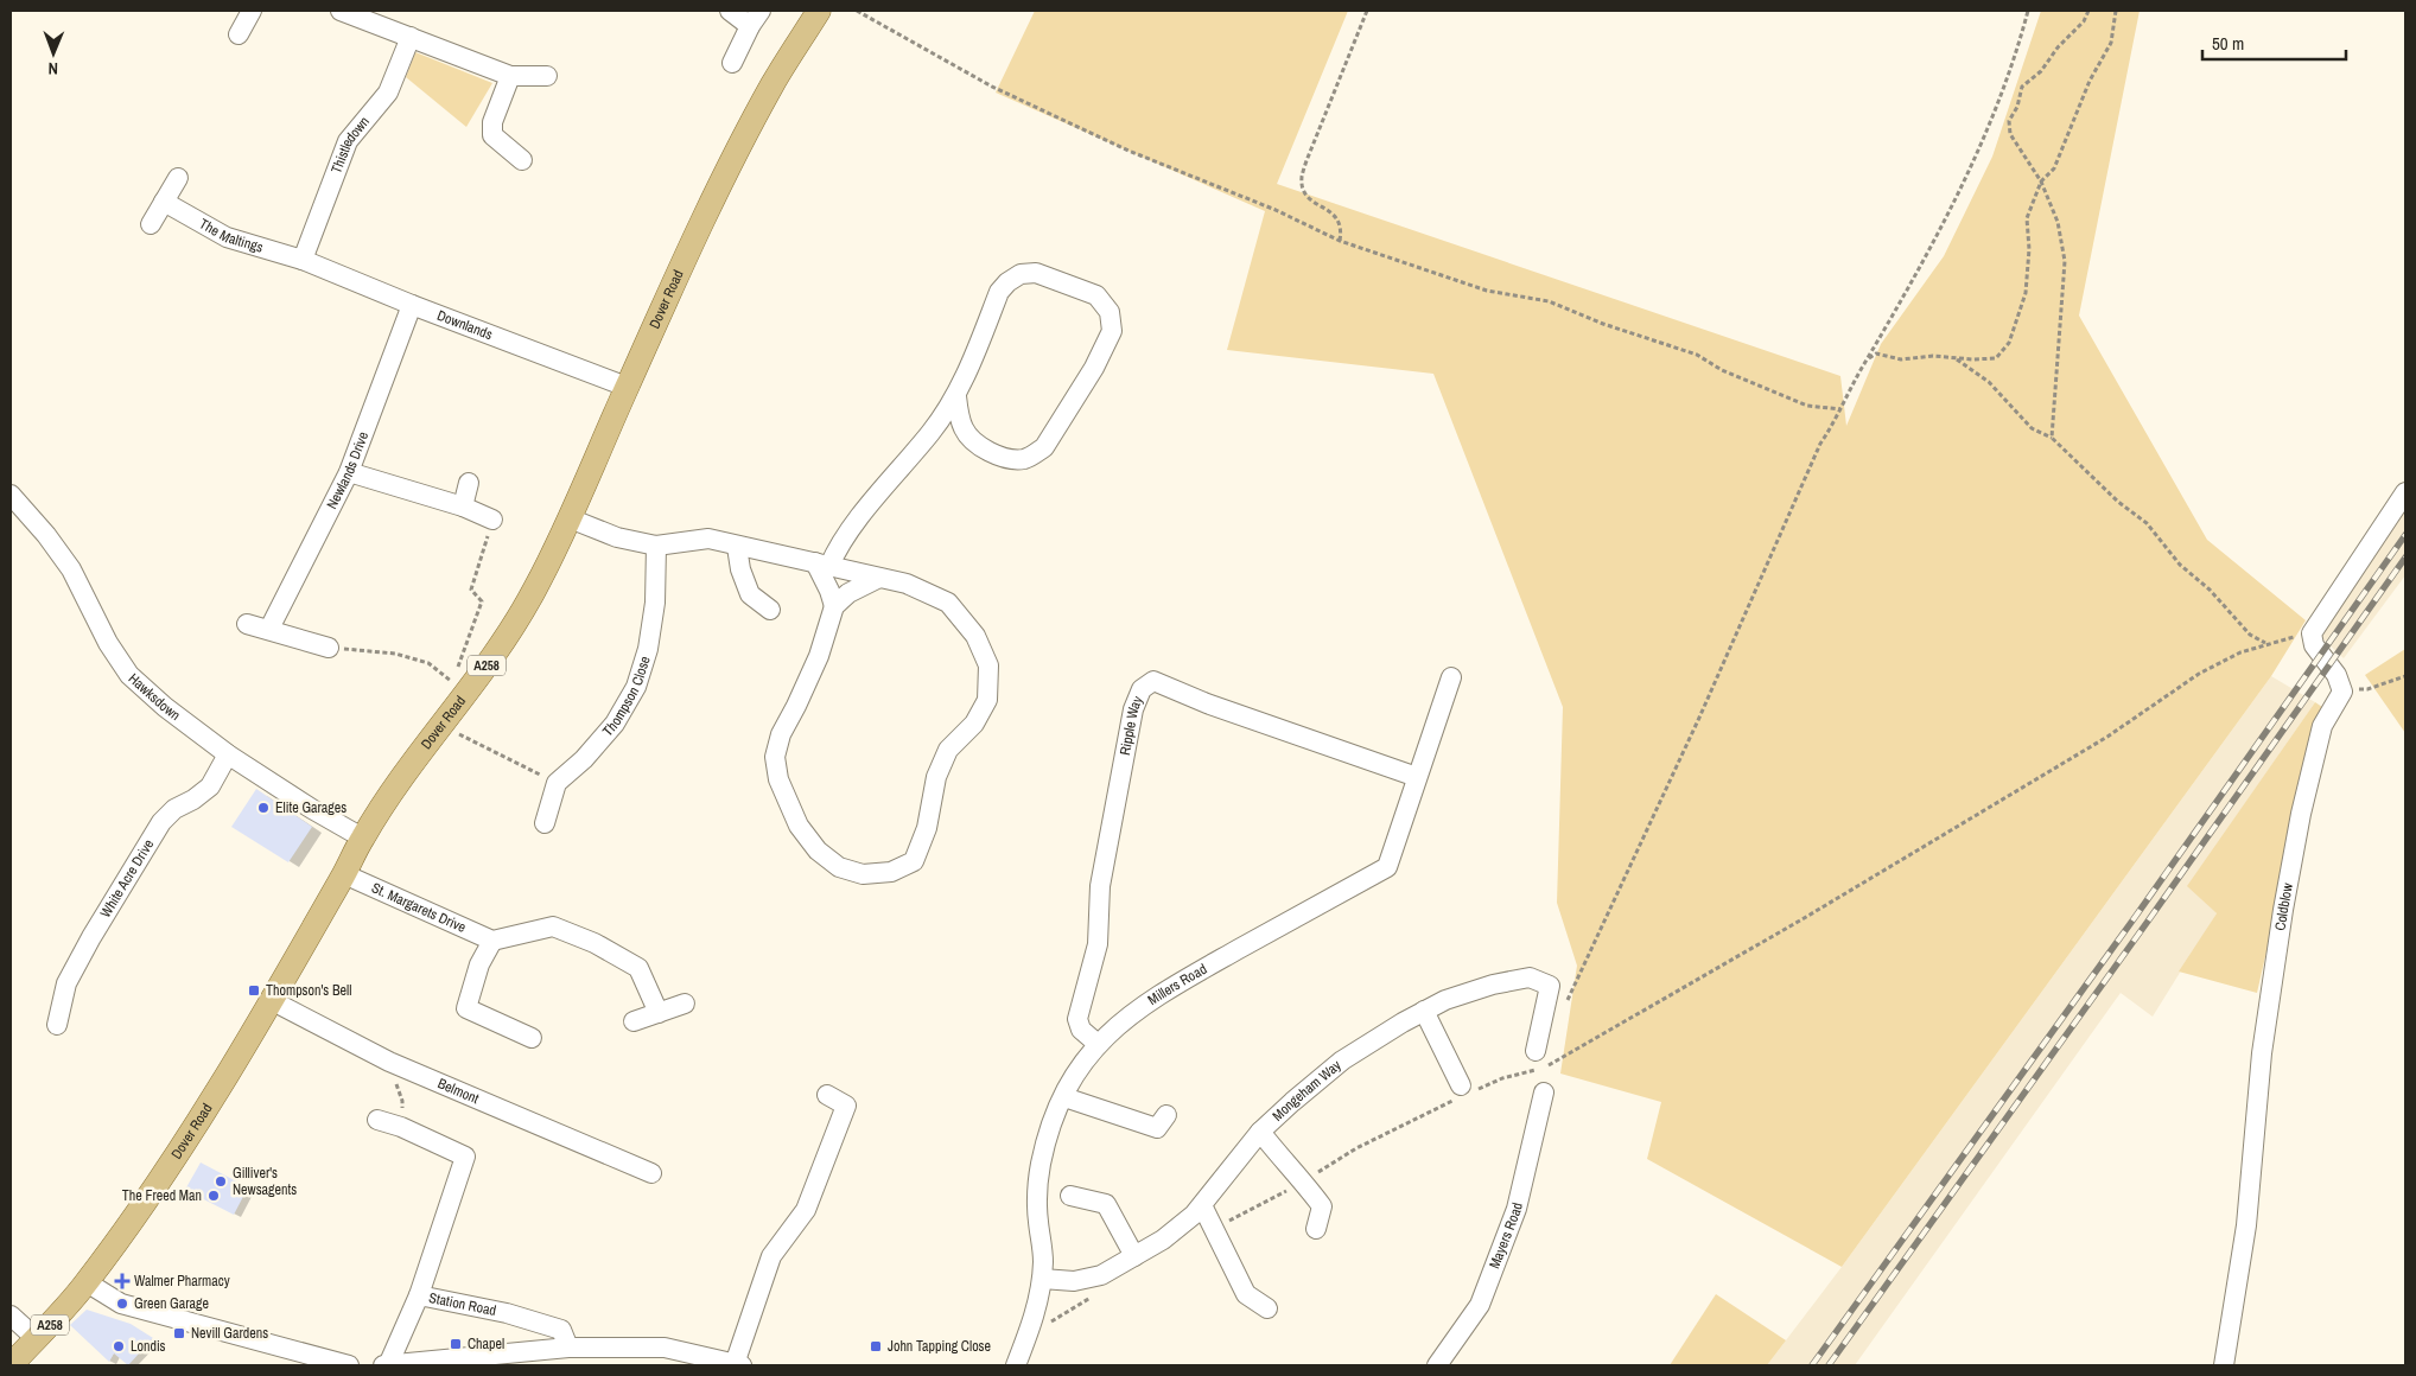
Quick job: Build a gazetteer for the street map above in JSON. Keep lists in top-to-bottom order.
{
  "streets": {
    "main road": ["Dover Road", "A258"],
    "street": [
      "Thistledown",
      "The Maltings",
      "Downlands",
      "Newlands Drive",
      "Thompson Close",
      "Hawksdown",
      "Ripple Way",
      "White Acre Drive",
      "St. Margarets Drive",
      "Coldblow",
      "Millers Road",
      "Belmont",
      "Mongeham Way",
      "Mayers Road",
      "Station Road"
    ]
  },
  "crossings": [
    ["Thistledown", "The Maltings"],
    ["Thistledown", "Downlands"],
    ["The Maltings", "Downlands"],
    ["Dover Road", "Downlands"],
    ["Dover Road", "A258"],
    ["Dover Road", "Hawksdown"],
    ["Dover Road", "St. Margarets Drive"],
    ["Dover Road", "Belmont"],
    ["Downlands", "Newlands Drive"],
    ["Hawksdown", "White Acre Drive"],
    ["Ripple Way", "Millers Road"],
    ["Millers Road", "Mongeham Way"]
  ],
  "places": {
    "other": [
      "Elite Garages",
      "Gilliver's Newsagents",
      "The Freed Man",
      "Green Garage",
      "Londis"
    ],
    "transit": [
      "Thompson's Bell",
      "Nevill Gardens",
      "Chapel",
      "John Tapping Close"
    ],
    "health": ["Walmer Pharmacy"]
  },
  "scale_bar": "50 m",
  "north": "bottom"
}
